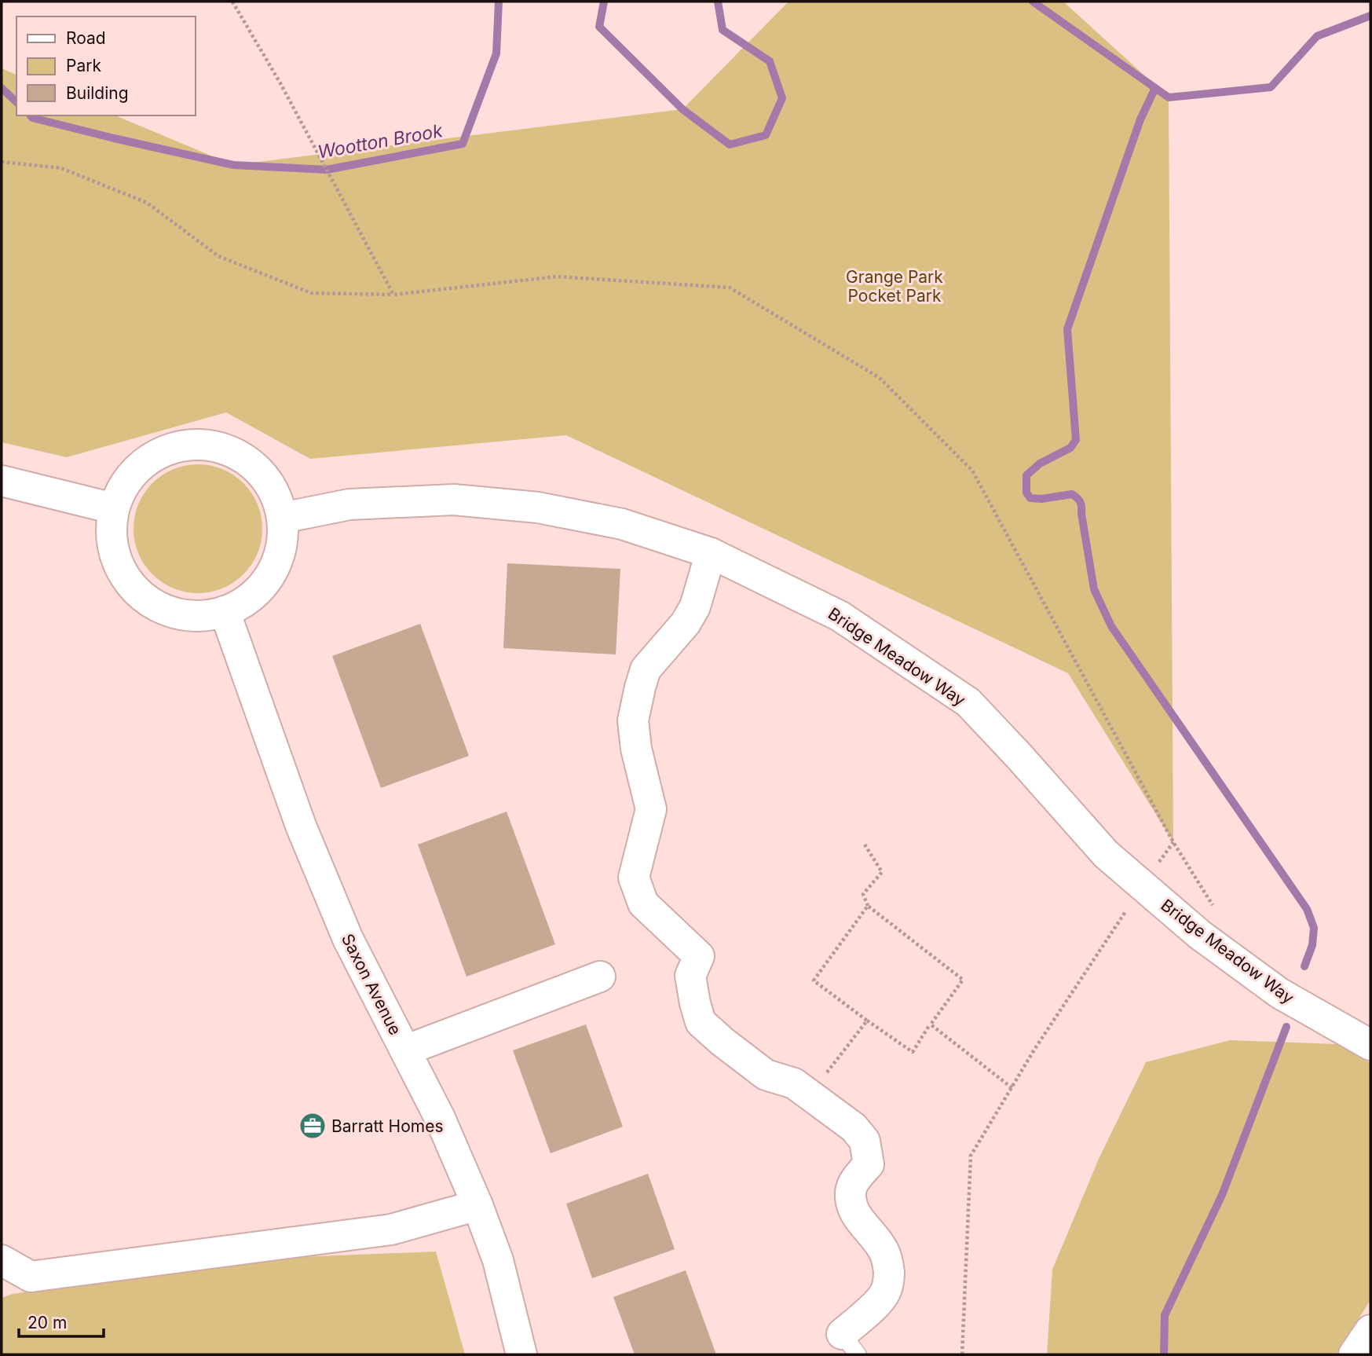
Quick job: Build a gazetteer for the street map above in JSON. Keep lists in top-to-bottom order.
{
  "streets": {
    "street": ["Bridge Meadow Way", "Saxon Avenue"]
  },
  "crossings": [
    ["Bridge Meadow Way", "Saxon Avenue"]
  ],
  "water": ["Wootton Brook"],
  "parks": ["Grange Park Pocket Park"],
  "places": {
    "office": ["Barratt Homes"]
  },
  "legend": ["Road", "Park", "Building"],
  "scale_bar": "20 m"
}
